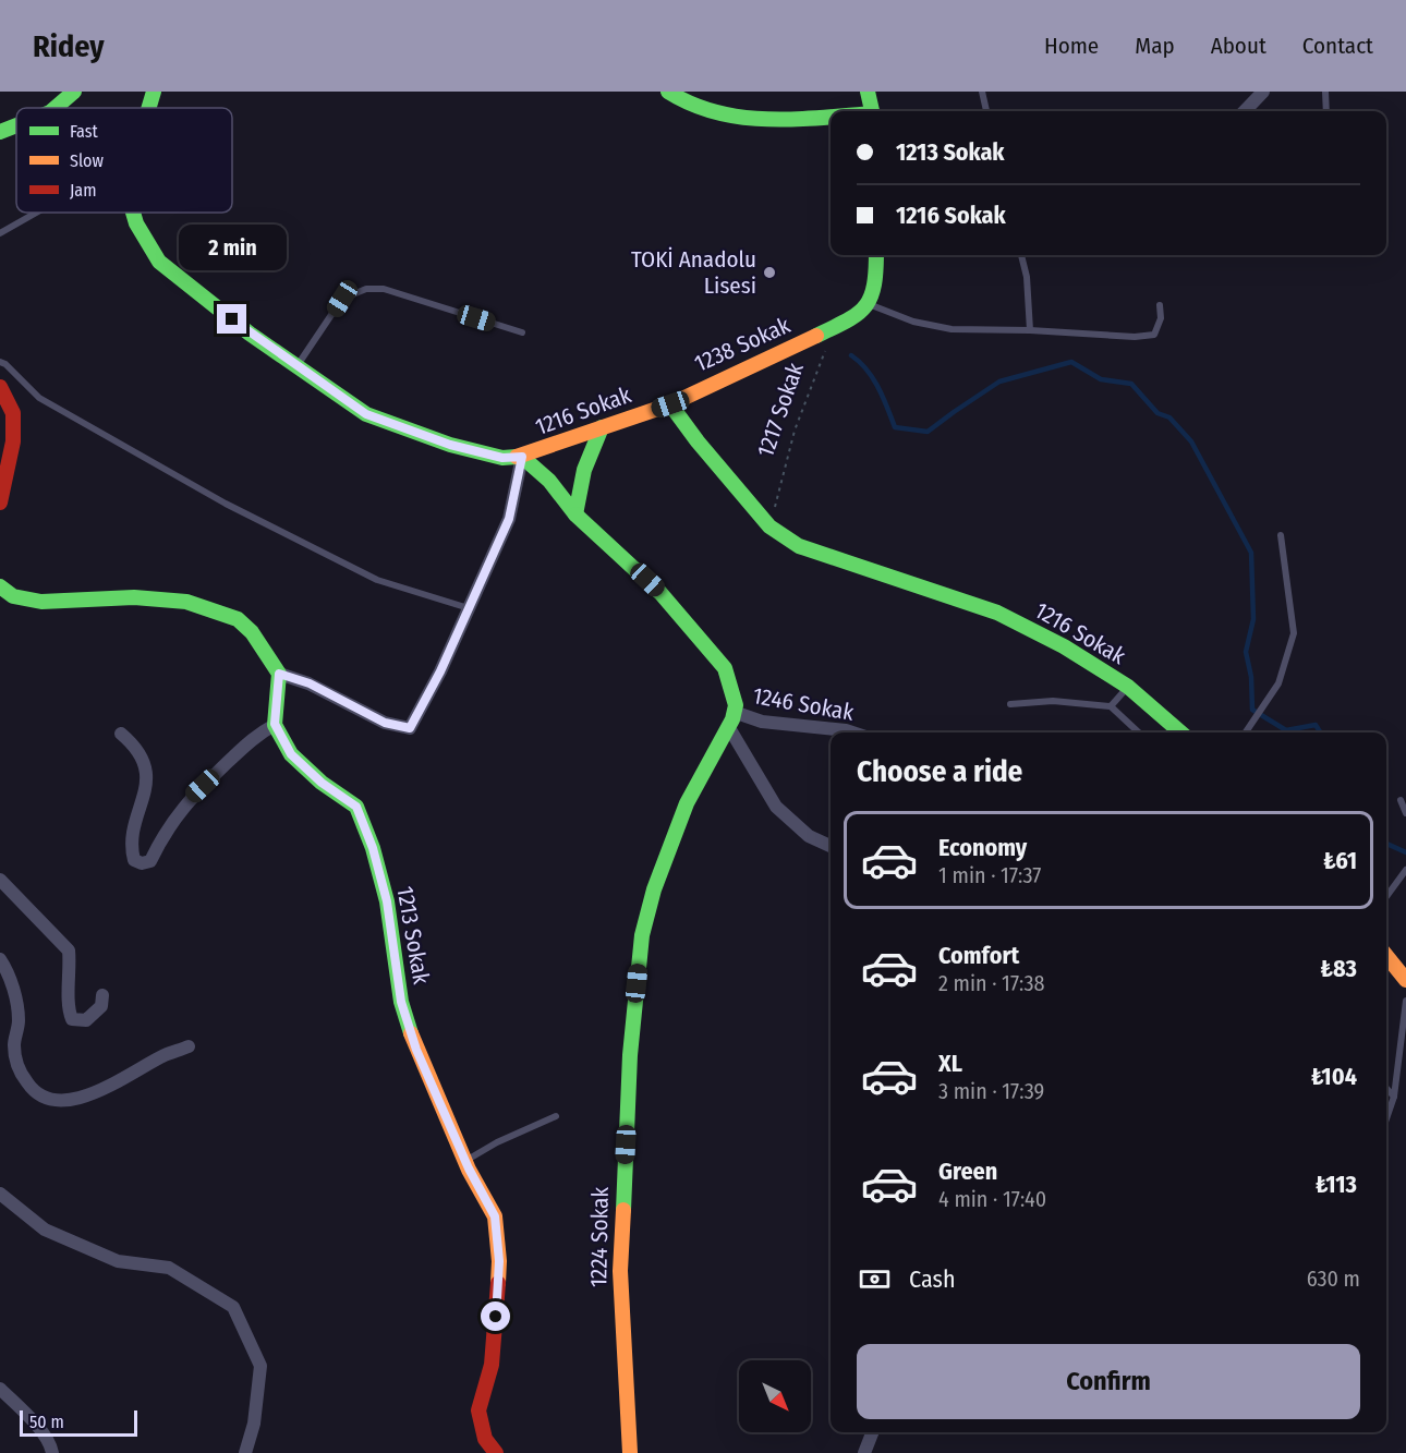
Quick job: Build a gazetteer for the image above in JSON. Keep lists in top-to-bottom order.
{
  "streets": {
    "street": [
      "1238 Sokak",
      "1216 Sokak",
      "1246 Sokak",
      "1213 Sokak",
      "1224 Sokak"
    ],
    "path": ["1217 Sokak"]
  },
  "crossings": [
    ["1238 Sokak", "1217 Sokak"],
    ["1238 Sokak", "1216 Sokak"],
    ["1217 Sokak", "1216 Sokak"],
    ["1246 Sokak", "1224 Sokak"]
  ],
  "places": ["TOKİ Anadolu Lisesi"],
  "legend": ["Fast", "Slow", "Jam"],
  "scale_bar": "50 m",
  "north": "bottom right",
  "page": {
    "header": "Ridey",
    "nav": [
      "Home",
      "Map",
      "About",
      "Contact"
    ],
    "banner": ["1213 Sokak", "1216 Sokak"],
    "bubble": "2 min",
    "heading": "Choose a ride",
    "list": [
      {
        "name": "Economy",
        "note": "1 min · 17:37",
        "value": "₺61"
      },
      {
        "name": "Comfort",
        "note": "2 min · 17:38",
        "value": "₺83"
      },
      {
        "name": "XL",
        "note": "3 min · 17:39",
        "value": "₺104"
      },
      {
        "name": "Green",
        "note": "4 min · 17:40",
        "value": "₺113"
      }
    ],
    "pay": ["Cash", "630 m"],
    "buttons": "Confirm",
    "scale": "50 m"
  }
}
